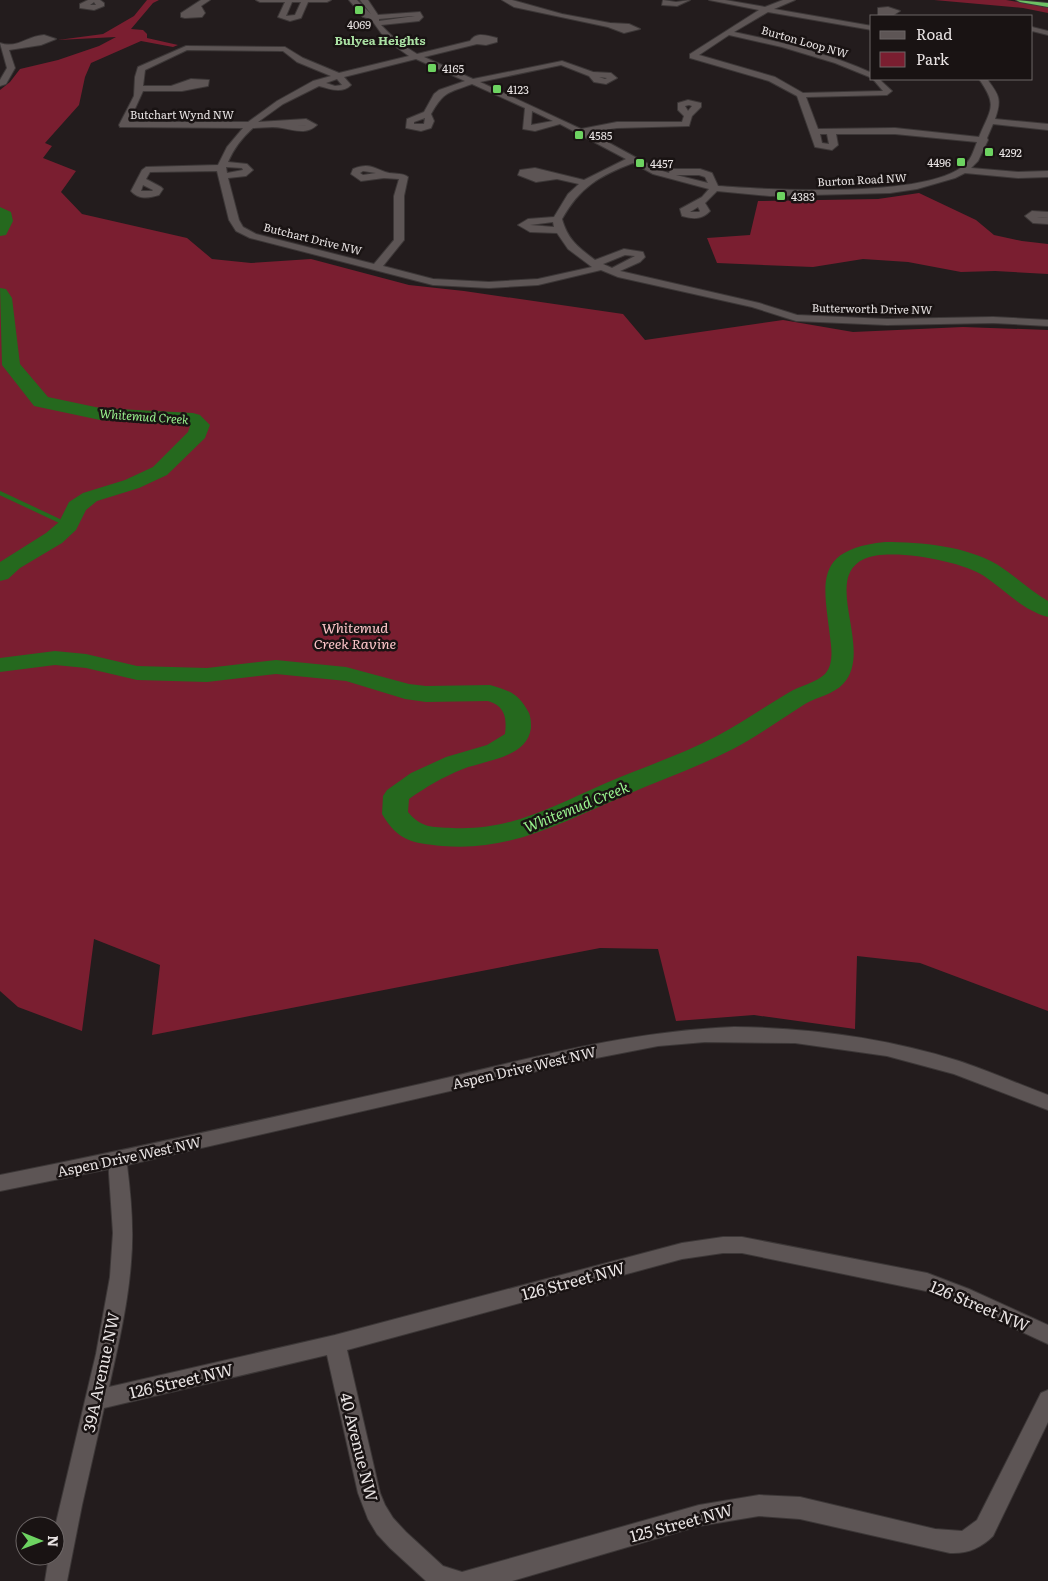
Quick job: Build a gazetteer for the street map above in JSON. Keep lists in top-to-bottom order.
{
  "streets": {
    "street": [
      "Burton Loop NW",
      "Butchart Wynd NW",
      "Burton Road NW",
      "Butchart Drive NW",
      "Butterworth Drive NW",
      "Aspen Drive West NW",
      "126 Street NW",
      "39A Avenue NW",
      "40 Avenue NW",
      "125 Street NW"
    ]
  },
  "crossings": [
    ["Butchart Drive NW", "Butterworth Drive NW"],
    ["Aspen Drive West NW", "39A Avenue NW"],
    ["126 Street NW", "39A Avenue NW"],
    ["126 Street NW", "40 Avenue NW"],
    ["40 Avenue NW", "125 Street NW"]
  ],
  "districts": ["Bulyea Heights"],
  "water": ["Whitemud Creek"],
  "parks": ["Whitemud Creek Ravine"],
  "places": {
    "transit": [
      "4069",
      "4165",
      "4123",
      "4585",
      "4292",
      "4496",
      "4457",
      "4383"
    ]
  },
  "legend": ["Road", "Park"],
  "north": "right"
}
